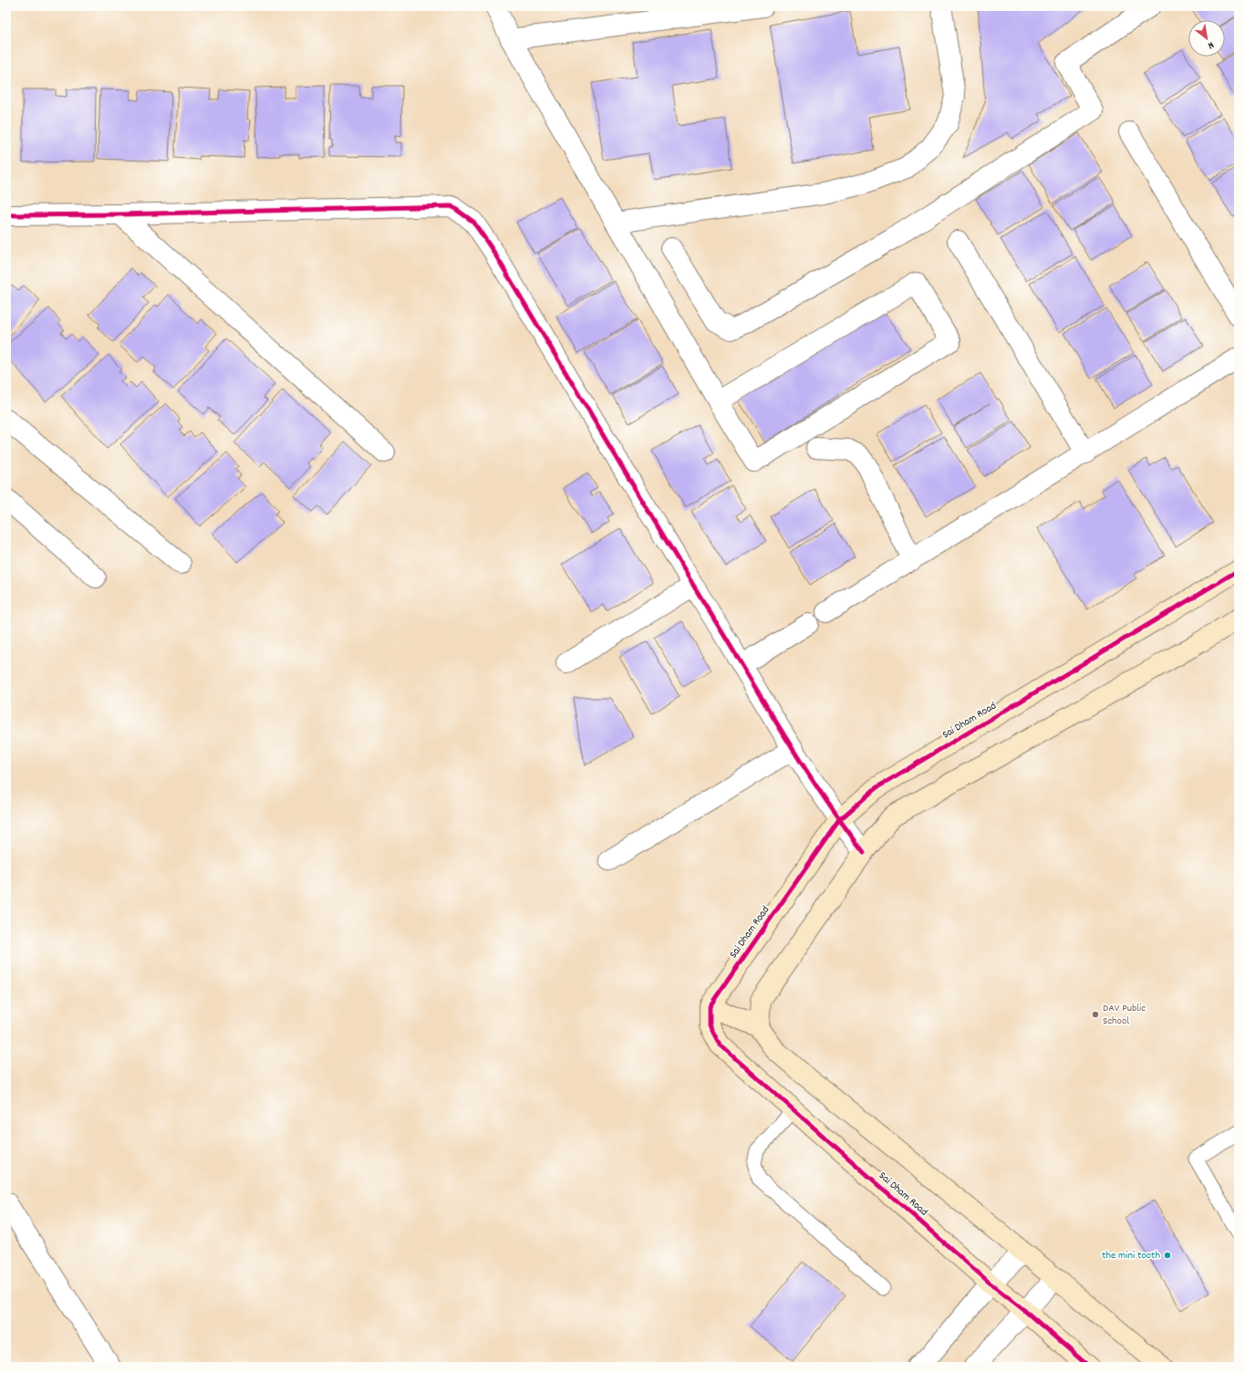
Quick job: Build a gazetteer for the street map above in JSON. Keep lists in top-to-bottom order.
{
  "streets": {
    "street": ["Sai Dham Road"]
  },
  "places": ["DAV Public School", "the mini tooth"],
  "north": "bottom right"
}
